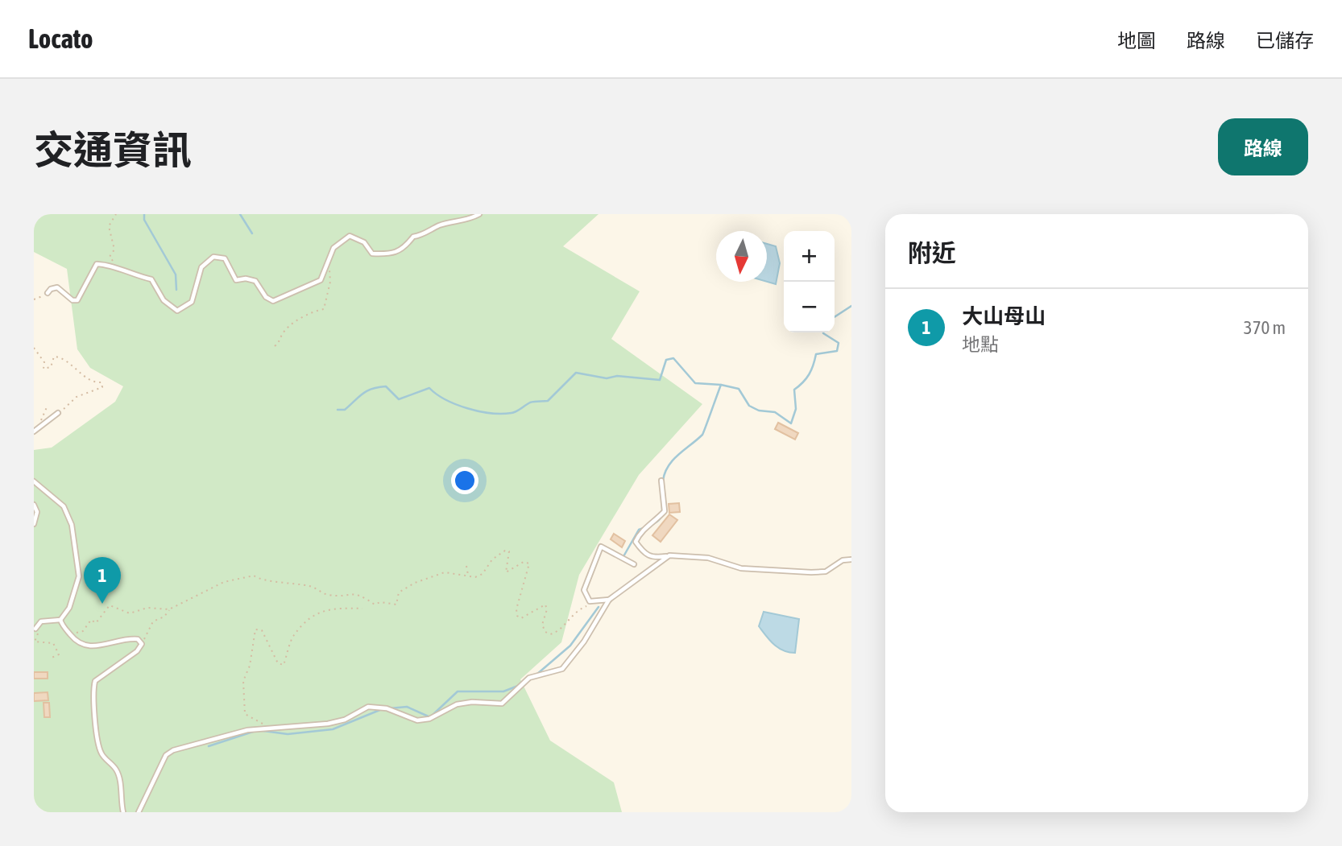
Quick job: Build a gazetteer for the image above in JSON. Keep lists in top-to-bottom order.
{
  "north": "bottom",
  "page": {
    "header": "Locato",
    "nav": ["地圖", "路線", "已儲存"],
    "title": "交通資訊",
    "buttons": "路線",
    "heading": "附近",
    "map_buttons": ["+", "−"],
    "list": [
      {
        "mark": "1",
        "name": "大山母山",
        "note": "地點",
        "value": "370 m"
      }
    ],
    "pins": "1"
  }
}
